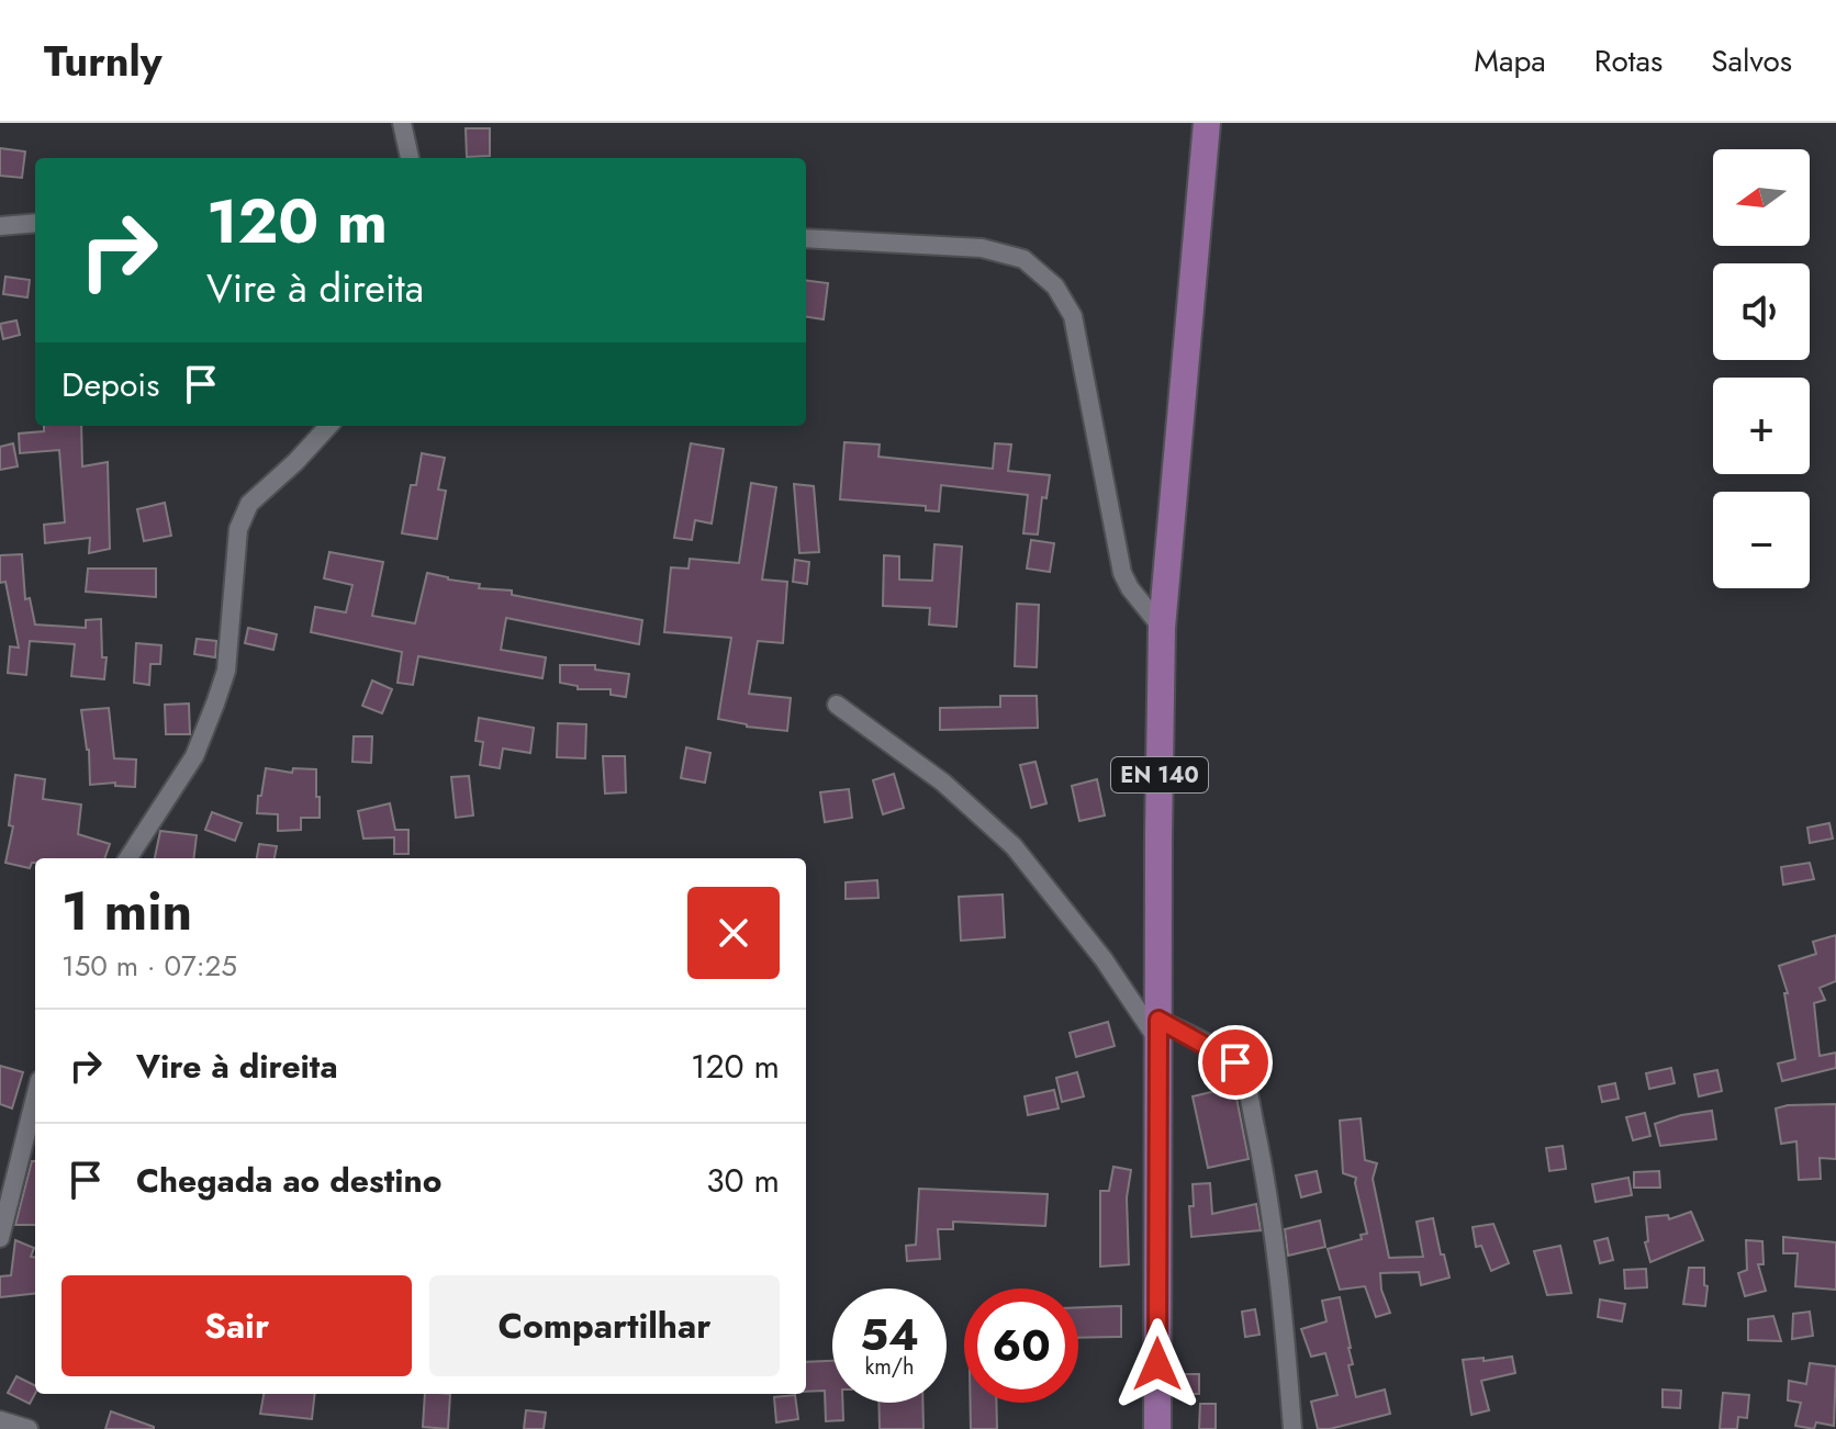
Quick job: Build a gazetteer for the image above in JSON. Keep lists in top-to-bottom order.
{
  "streets": {
    "main road": ["EN 140"]
  },
  "north": "left",
  "page": {
    "header": "Turnly",
    "nav": ["Mapa", "Rotas", "Salvos"],
    "map_buttons": ["+", "−"],
    "turn": ["120 m", "Vire à direita"],
    "then": "Depois",
    "heading": ["1 min", "150 m · 07:25"],
    "list": [
      {
        "name": "Vire à direita",
        "value": "120 m"
      },
      {
        "name": "Chegada ao destino",
        "value": "30 m"
      }
    ],
    "buttons": ["Sair", "Compartilhar"],
    "speed": "54 km/h",
    "limit": "60"
  }
}
